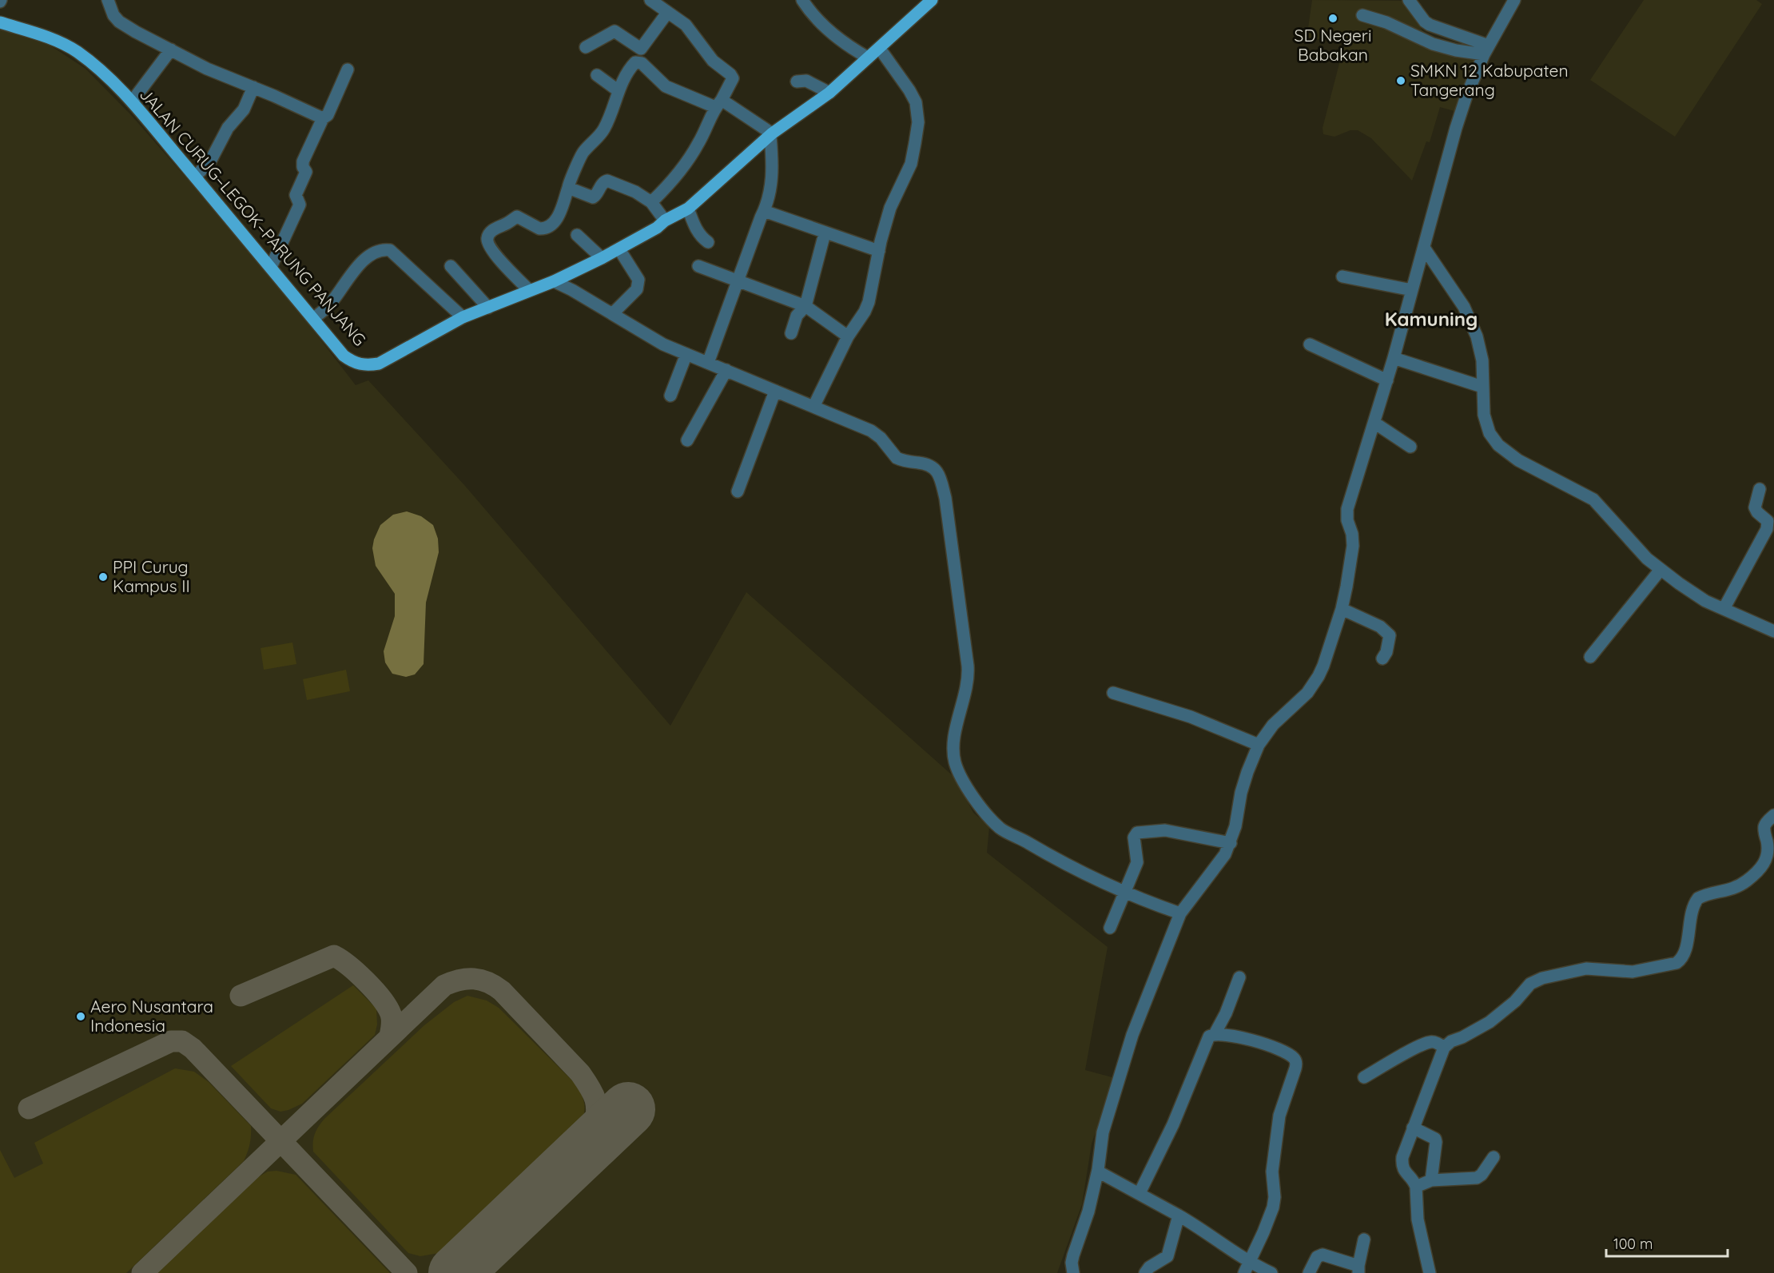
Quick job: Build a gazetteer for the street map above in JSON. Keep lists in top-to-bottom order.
{
  "streets": {
    "main road": ["JALAN CURUG–LEGOK–PARUNG PANJANG"]
  },
  "districts": ["Kamuning"],
  "places": [
    "SD Negeri Babakan",
    "SMKN 12 Kabupaten Tangerang",
    "PPI Curug Kampus II",
    "Aero Nusantara Indonesia"
  ],
  "scale_bar": "100 m"
}
